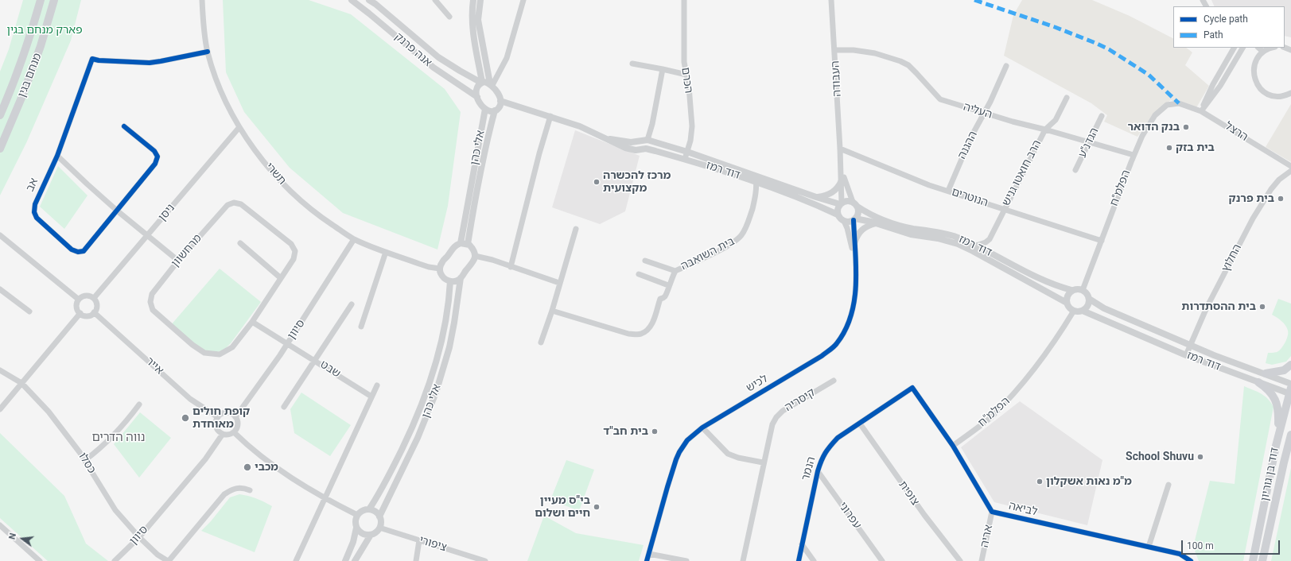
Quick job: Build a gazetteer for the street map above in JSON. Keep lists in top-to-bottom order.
{
  "streets": {
    "main road": ["מנחם בגין", "דוד בן גוריון"],
    "street": [
      "אנה פרנק",
      "העבודה",
      "הכרם",
      "העליה",
      "הרצל",
      "הגדנ\"ע",
      "ההגנה",
      "אלי כהן",
      "דוד רמז",
      "הרב חואטו גניש",
      "תשרי",
      "אב",
      "הפלמ\"ח",
      "הנוטרים",
      "ניסן",
      "מרחשוון",
      "בית השואבה",
      "החלוץ",
      "סיוון",
      "אייר",
      "שבט",
      "לכיש",
      "קיסריה",
      "כסלו",
      "הנמר",
      "צופית",
      "לביאה",
      "עפרוני",
      "אריה",
      "ציפורי"
    ]
  },
  "crossings": [
    ["אנה פרנק", "אלי כהן"],
    ["אנה פרנק", "דוד רמז"],
    ["העבודה", "העליה"],
    ["העבודה", "דוד רמז"],
    ["העבודה", "הנוטרים"],
    ["העבודה", "לכיש"],
    ["הכרם", "דוד רמז"],
    ["העליה", "הגדנ\"ע"],
    ["העליה", "ההגנה"],
    ["העליה", "הרב חואטו גניש"],
    ["העליה", "הפלמ\"ח"],
    ["הרצל", "הפלמ\"ח"],
    ["ההגנה", "הנוטרים"],
    ["אלי כהן", "דוד רמז"],
    ["אלי כהן", "תשרי"],
    ["אלי כהן", "ציפורי"],
    ["דוד רמז", "הרב חואטו גניש"],
    ["דוד רמז", "הפלמ\"ח"],
    ["דוד רמז", "בית השואבה"],
    ["דוד רמז", "החלוץ"],
    ["דוד רמז", "לכיש"],
    ["דוד רמז", "דוד בן גוריון"],
    ["הרב חואטו גניש", "הנוטרים"],
    ["תשרי", "אב"],
    ["תשרי", "ניסן"],
    ["תשרי", "סיוון"],
    ["הפלמ\"ח", "הנוטרים"],
    ["הפלמ\"ח", "לביאה"],
    ["ניסן", "אייר"],
    ["מרחשוון", "שבט"],
    ["סיוון", "אייר"],
    ["סיוון", "שבט"],
    ["סיוון", "כסלו"],
    ["הנמר", "צופית"],
    ["הנמר", "לביאה"],
    ["הנמר", "עפרוני"],
    ["לביאה", "אריה"]
  ],
  "districts": ["נווה הדרים"],
  "parks": ["פארק מנחם בגין"],
  "places": [
    "בנק הדואר",
    "בית בזק",
    "מרכז להכשרה מקצועית",
    "בית פרנק",
    "בית ההסתדרות",
    "קופת חולים מאוחדת",
    "בית חב\"ד",
    "School Shuvu",
    "מכבי",
    "מ\"מ נאות אשקלון",
    "בי\"ס מעיין חיים ושלום"
  ],
  "legend": ["Cycle path", "Path"],
  "scale_bar": "100 m",
  "north": "left"
}
